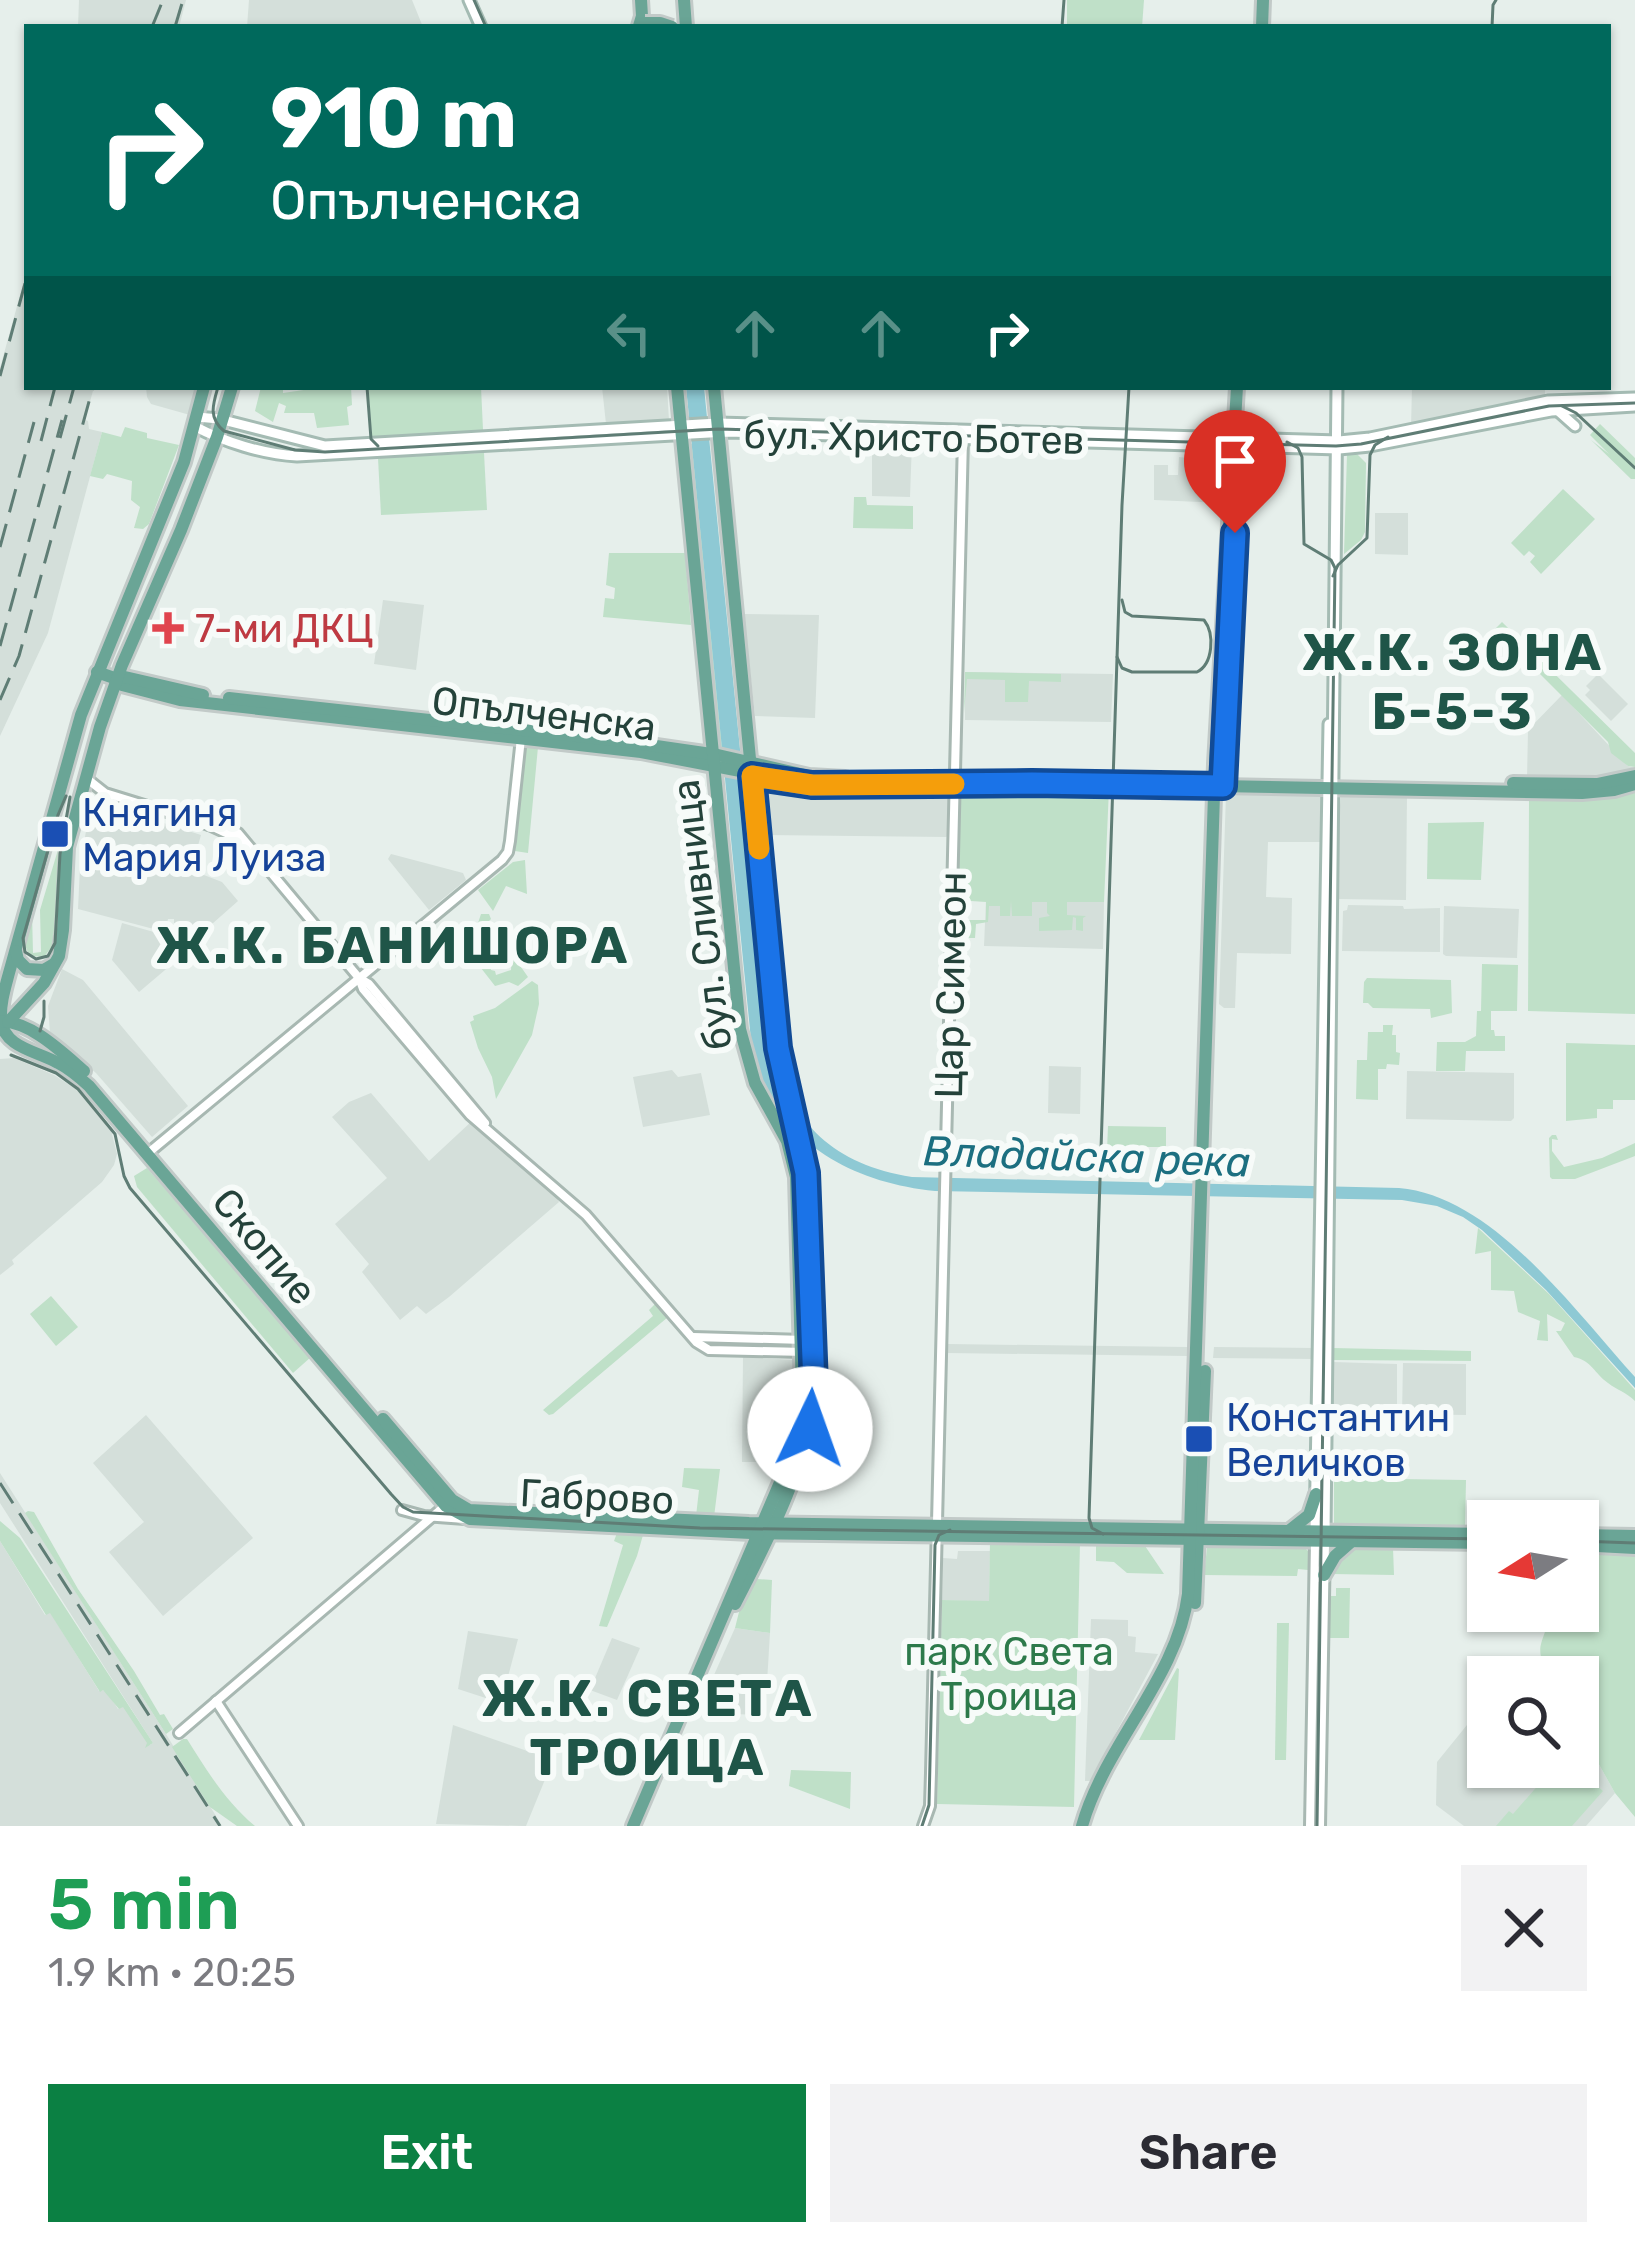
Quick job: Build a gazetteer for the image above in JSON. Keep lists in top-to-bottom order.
{
  "streets": {
    "main road": [
      "бул. Христо Ботев",
      "Опълченска",
      "бул. Сливница",
      "Скопие",
      "Габрово"
    ],
    "street": ["Цар Симеон"]
  },
  "crossings": [
    ["бул. Христо Ботев", "бул. Сливница"],
    ["бул. Христо Ботев", "Цар Симеон"],
    ["Опълченска", "бул. Сливница"],
    ["Опълченска", "Цар Симеон"],
    ["бул. Сливница", "Габрово"],
    ["Цар Симеон", "Габрово"],
    ["Скопие", "Габрово"]
  ],
  "districts": ["Ж.К. ЗОНА Б-5-3", "Ж.К. БАНИШОРА", "Ж.К. СВЕТА ТРОИЦА"],
  "water": ["Владайска река"],
  "parks": ["парк Света Троица"],
  "places": {
    "health": ["7-ми ДКЦ"],
    "transit": ["Княгиня Мария Луиза", "Константин Величков"]
  },
  "north": "left",
  "page": {
    "turn": ["910 m", "Опълченска"],
    "heading": ["5 min", "1.9 km · 20:25"],
    "buttons": ["Exit", "Share"]
  }
}
